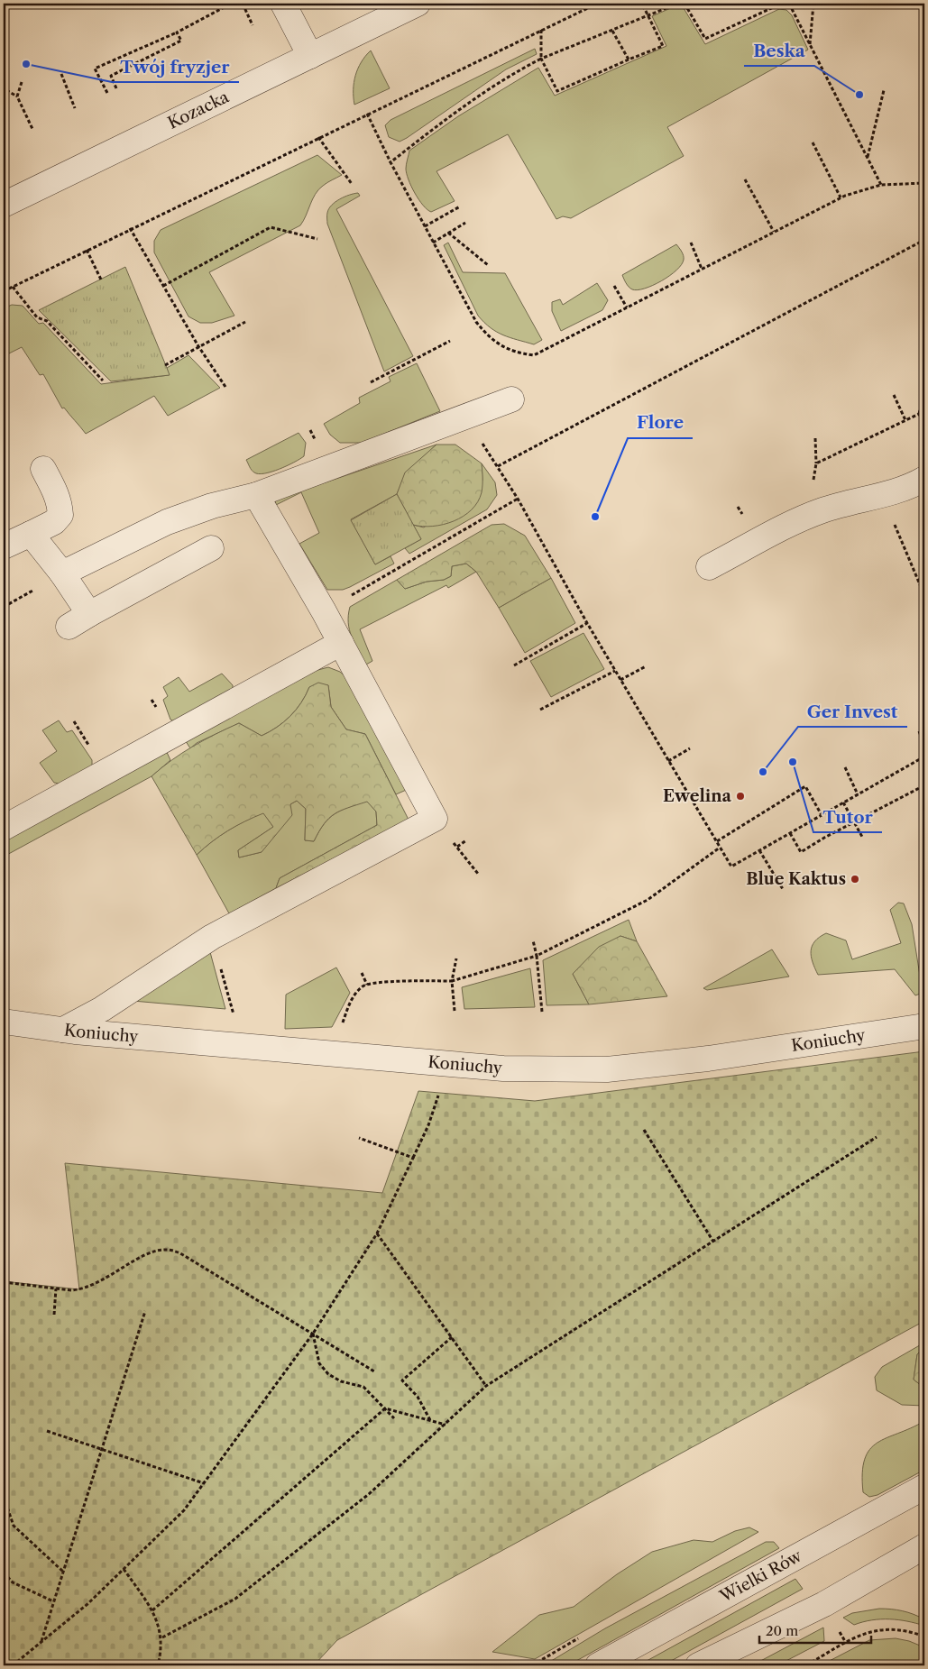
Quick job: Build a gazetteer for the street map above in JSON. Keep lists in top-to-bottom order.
{
  "streets": {
    "street": ["Kozacka", "Koniuchy", "Wielki Rów"]
  },
  "places": [
    "Twój fryzjer",
    "Beska",
    "Flore",
    "Tutor",
    "Ger Invest",
    "Ewelina",
    "Blue Kaktus"
  ],
  "scale_bar": "20 m"
}
